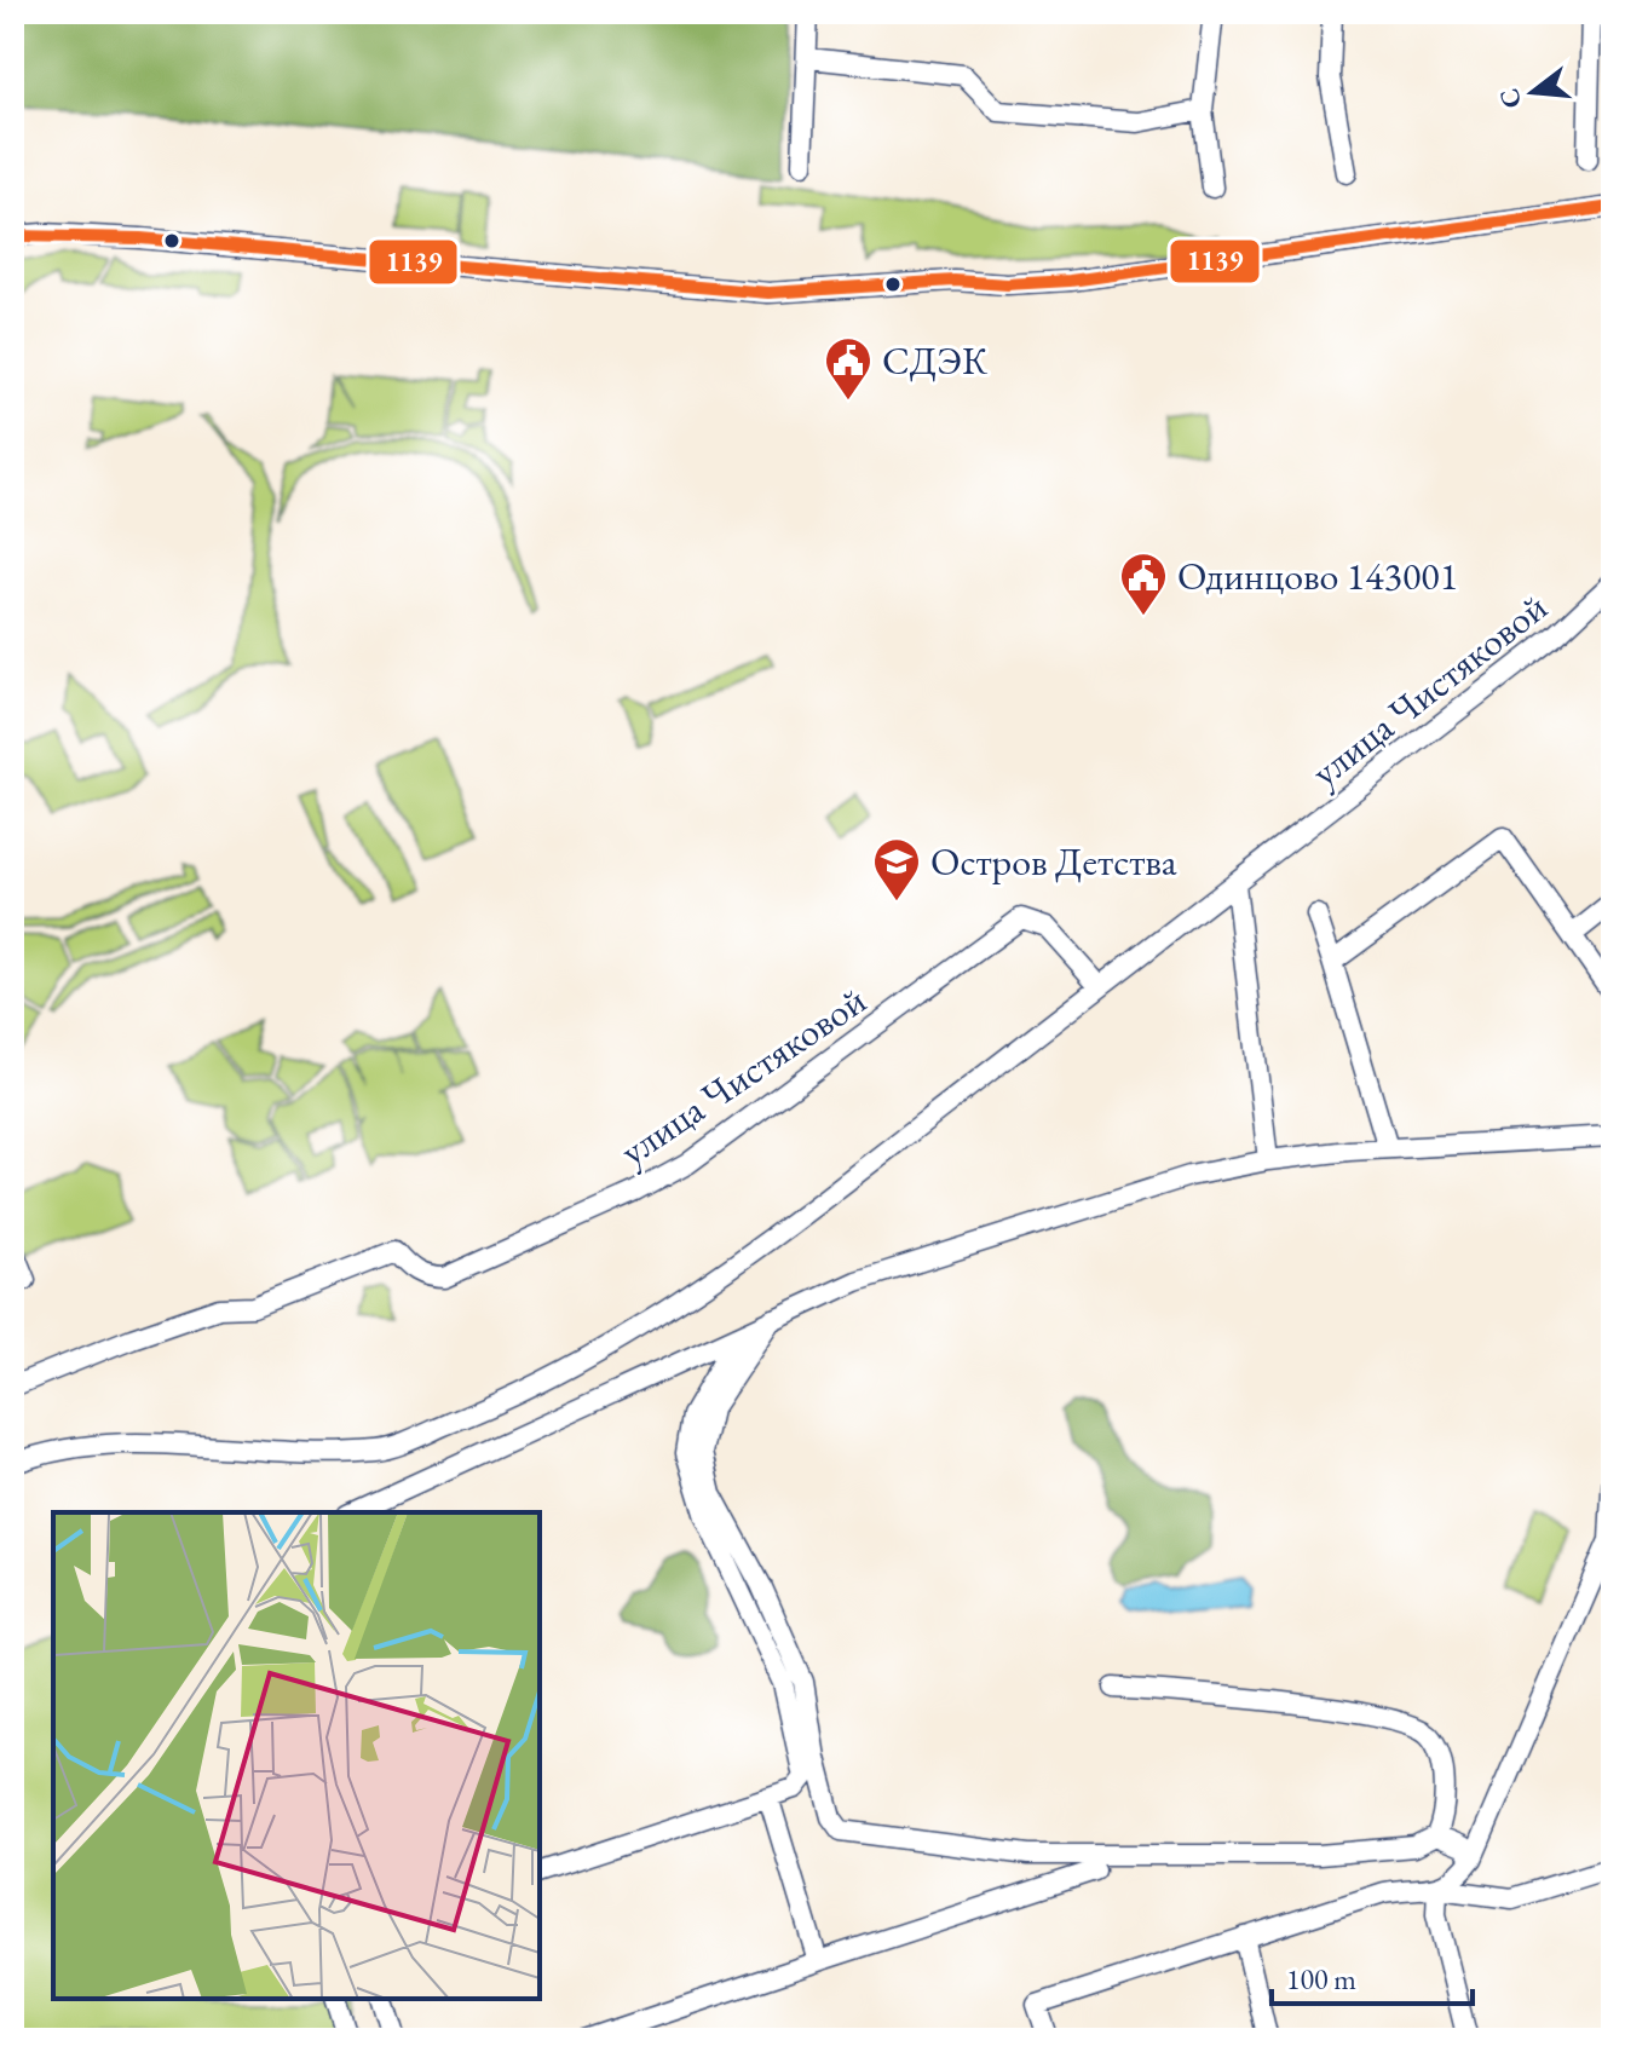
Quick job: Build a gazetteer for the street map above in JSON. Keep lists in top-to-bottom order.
{
  "streets": {
    "street": ["улица Чистяковой"]
  },
  "places": {
    "public building": ["СДЭК", "Одинцово 143001"],
    "school or university": ["Остров Детства"]
  },
  "lines": ["transit line 1139"],
  "scale_bar": "100 m",
  "north": "left"
}
